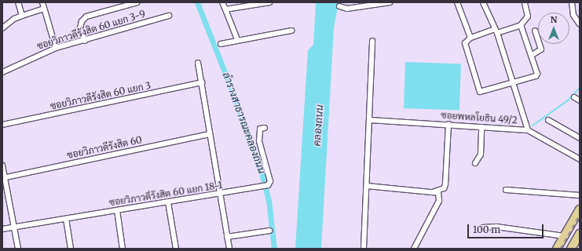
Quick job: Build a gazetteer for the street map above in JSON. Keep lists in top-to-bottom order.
{
  "streets": {
    "street": [
      "ซอยวิภาวดีรังสิต 60 แยก 3-9",
      "ซอยวิภาวดีรังสิต 60 แยก 3",
      "ซอยพหลโยธิน 49/2",
      "ซอยวิภาวดีรังสิต 60",
      "ซอยวิภาวดีรังสิต 60 แยก 18-1"
    ]
  },
  "water": ["ลำรางสาธารณะคลองถนน", "คลองถนน"],
  "scale_bar": "100 m",
  "north": "top"
}
